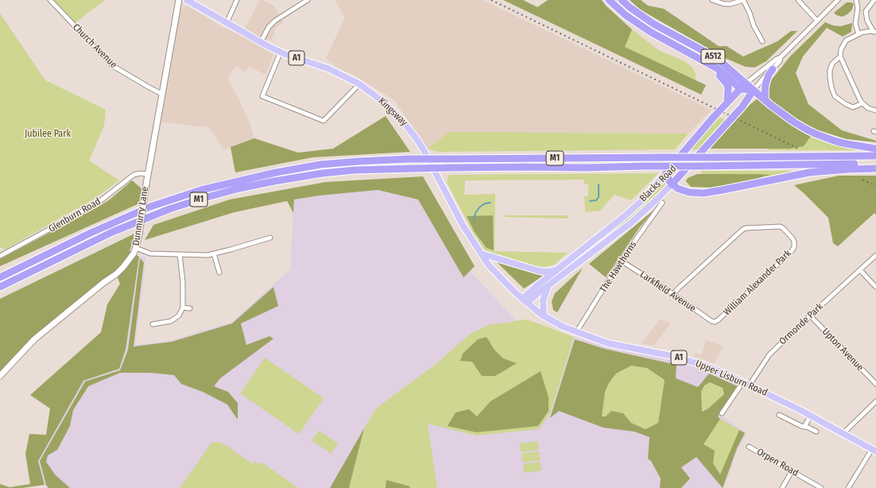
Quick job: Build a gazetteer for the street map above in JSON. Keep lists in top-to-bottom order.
{
  "streets": {
    "highway": ["A512", "M1", "Blacks Road"],
    "main road": ["A1", "Kingsway", "Upper Lisburn Road"],
    "street": [
      "Church Avenue",
      "Glenburn Road",
      "Dunmurry Lane",
      "The Hawthorns",
      "William Alexander Park",
      "Larkfield Avenue",
      "Ormonde Park",
      "Upton Avenue",
      "Orpen Road"
    ]
  },
  "crossings": [
    ["Church Avenue", "Dunmurry Lane"],
    ["A512", "Blacks Road"],
    ["Kingsway", "Blacks Road"],
    ["Kingsway", "Upper Lisburn Road"],
    ["Blacks Road", "Upper Lisburn Road"],
    ["Glenburn Road", "Dunmurry Lane"],
    ["The Hawthorns", "Larkfield Avenue"],
    ["The Hawthorns", "Upper Lisburn Road"],
    ["William Alexander Park", "Larkfield Avenue"],
    ["Ormonde Park", "Upton Avenue"],
    ["Ormonde Park", "Upper Lisburn Road"]
  ],
  "parks": ["Jubilee Park"]
}
